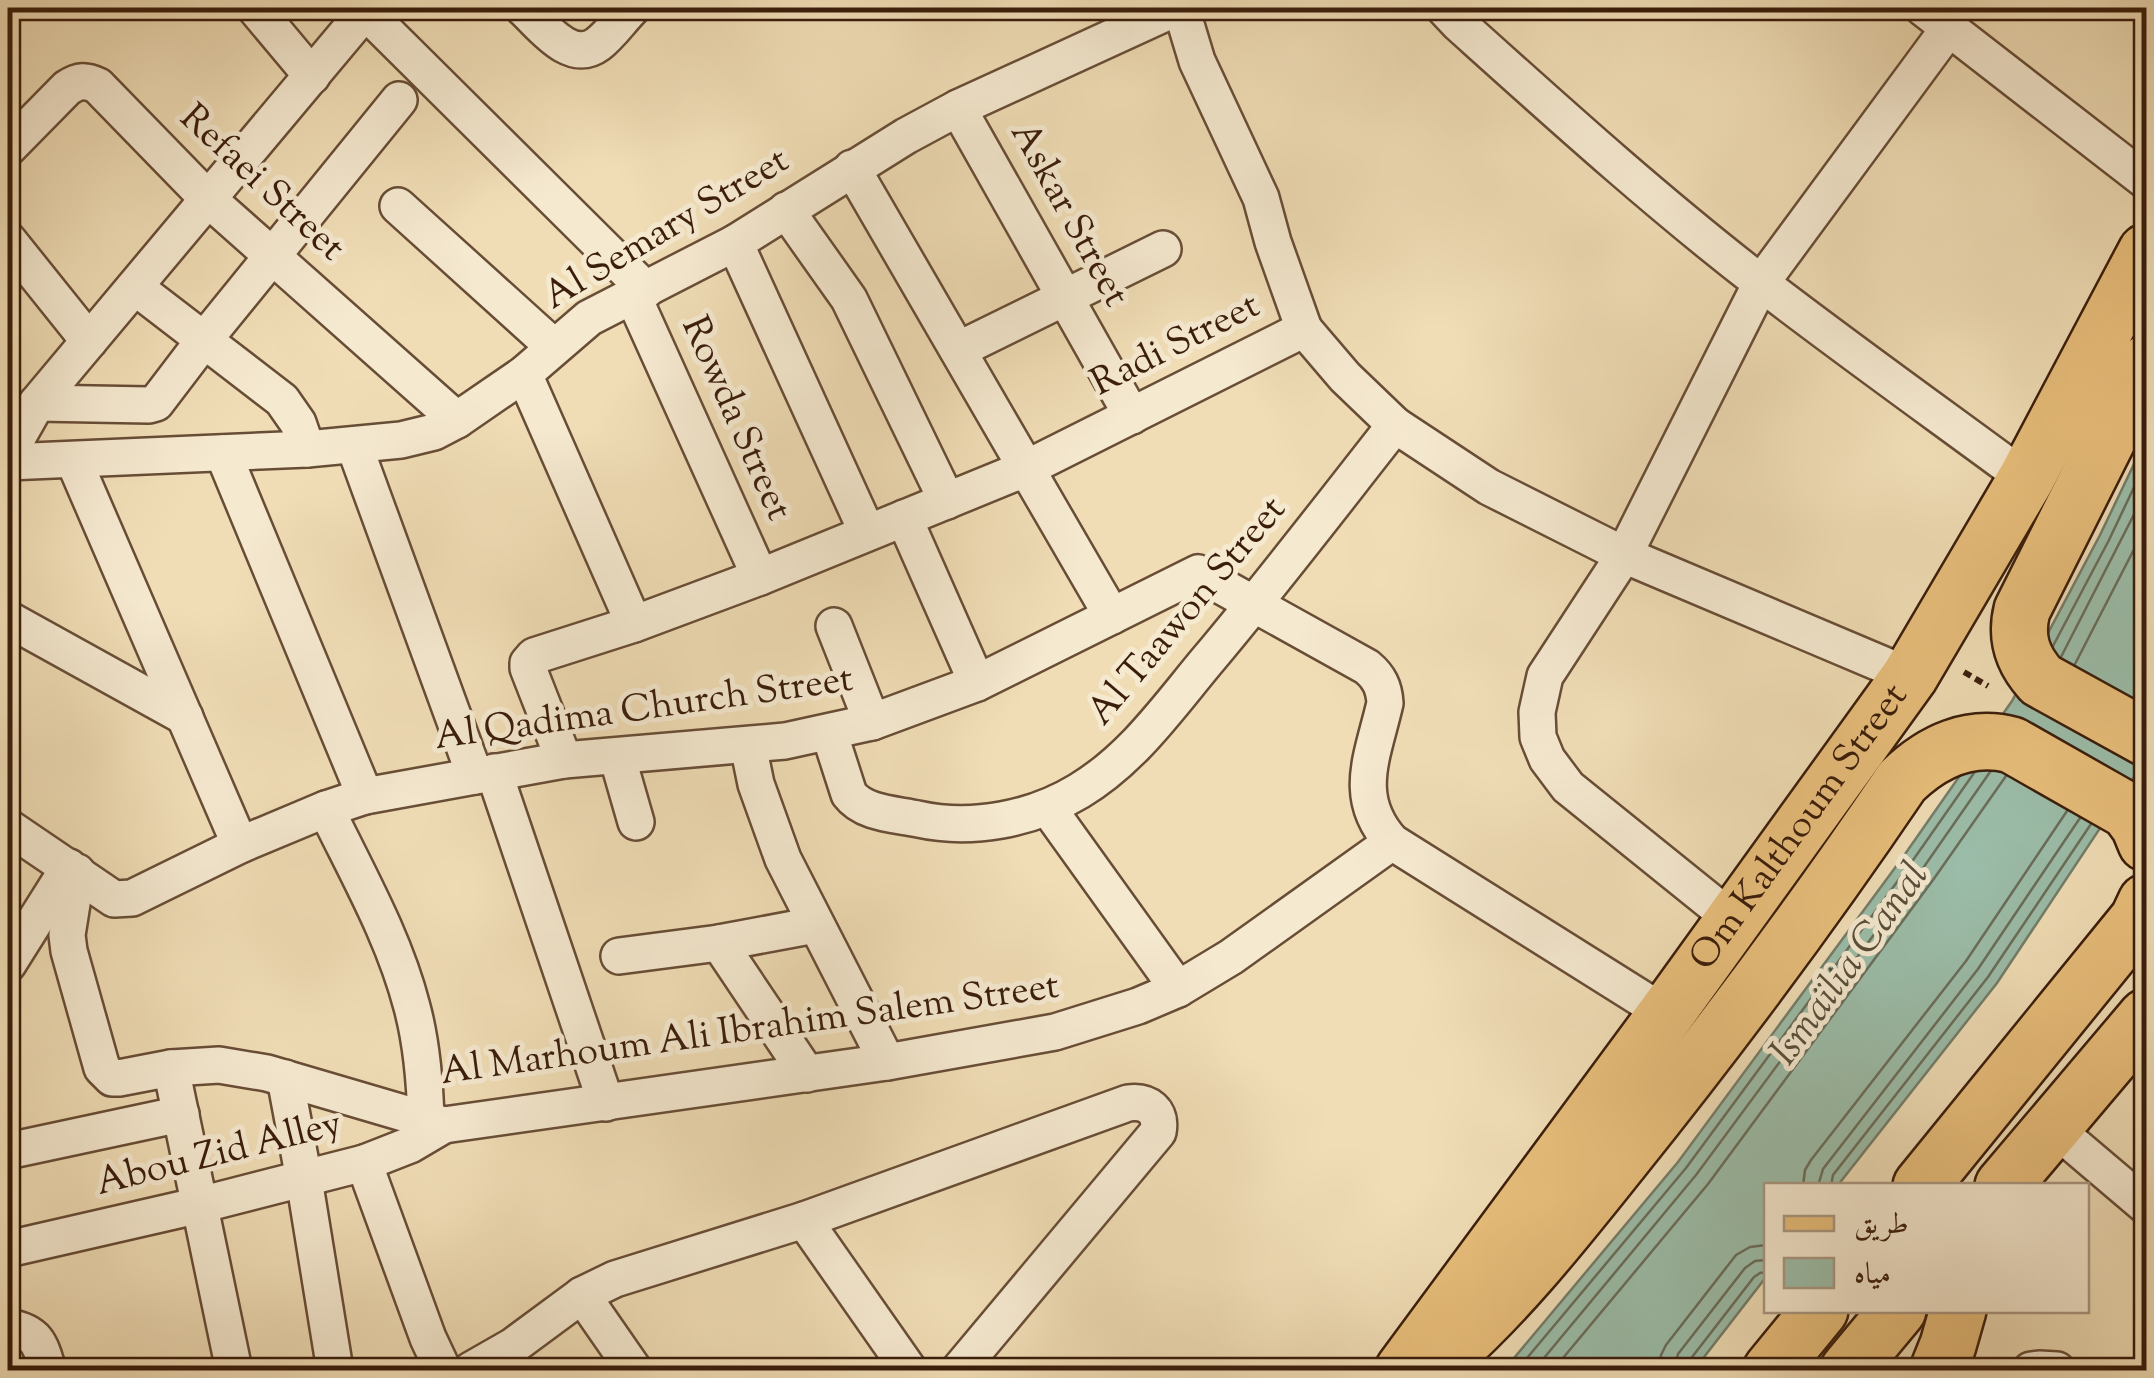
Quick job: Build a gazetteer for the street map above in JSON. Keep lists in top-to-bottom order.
{
  "streets": {
    "main road": ["Om Kalthoum Street"],
    "street": [
      "Refaei Street",
      "Askar Street",
      "Al Semary Street",
      "Radi Street",
      "Rowda Street",
      "Al Taawon Street",
      "Al Qadima Church Street",
      "Al Marhoum Ali Ibrahim Salem Street",
      "Abou Zid Alley"
    ]
  },
  "crossings": [
    ["Refaei Street", "Al Semary Street"],
    ["Askar Street", "Al Semary Street"],
    ["Askar Street", "Radi Street"],
    ["Al Semary Street", "Rowda Street"],
    ["Radi Street", "Rowda Street"],
    ["Radi Street", "Al Taawon Street"],
    ["Radi Street", "Al Qadima Church Street"],
    ["Radi Street", "Om Kalthoum Street"],
    ["Al Taawon Street", "Al Qadima Church Street"],
    ["Al Qadima Church Street", "Om Kalthoum Street"],
    ["Al Qadima Church Street", "Al Marhoum Ali Ibrahim Salem Street"],
    ["Al Marhoum Ali Ibrahim Salem Street", "Abou Zid Alley"]
  ],
  "water": ["Ismaïlia Canal"],
  "legend": ["طريق", "مياه"]
}
